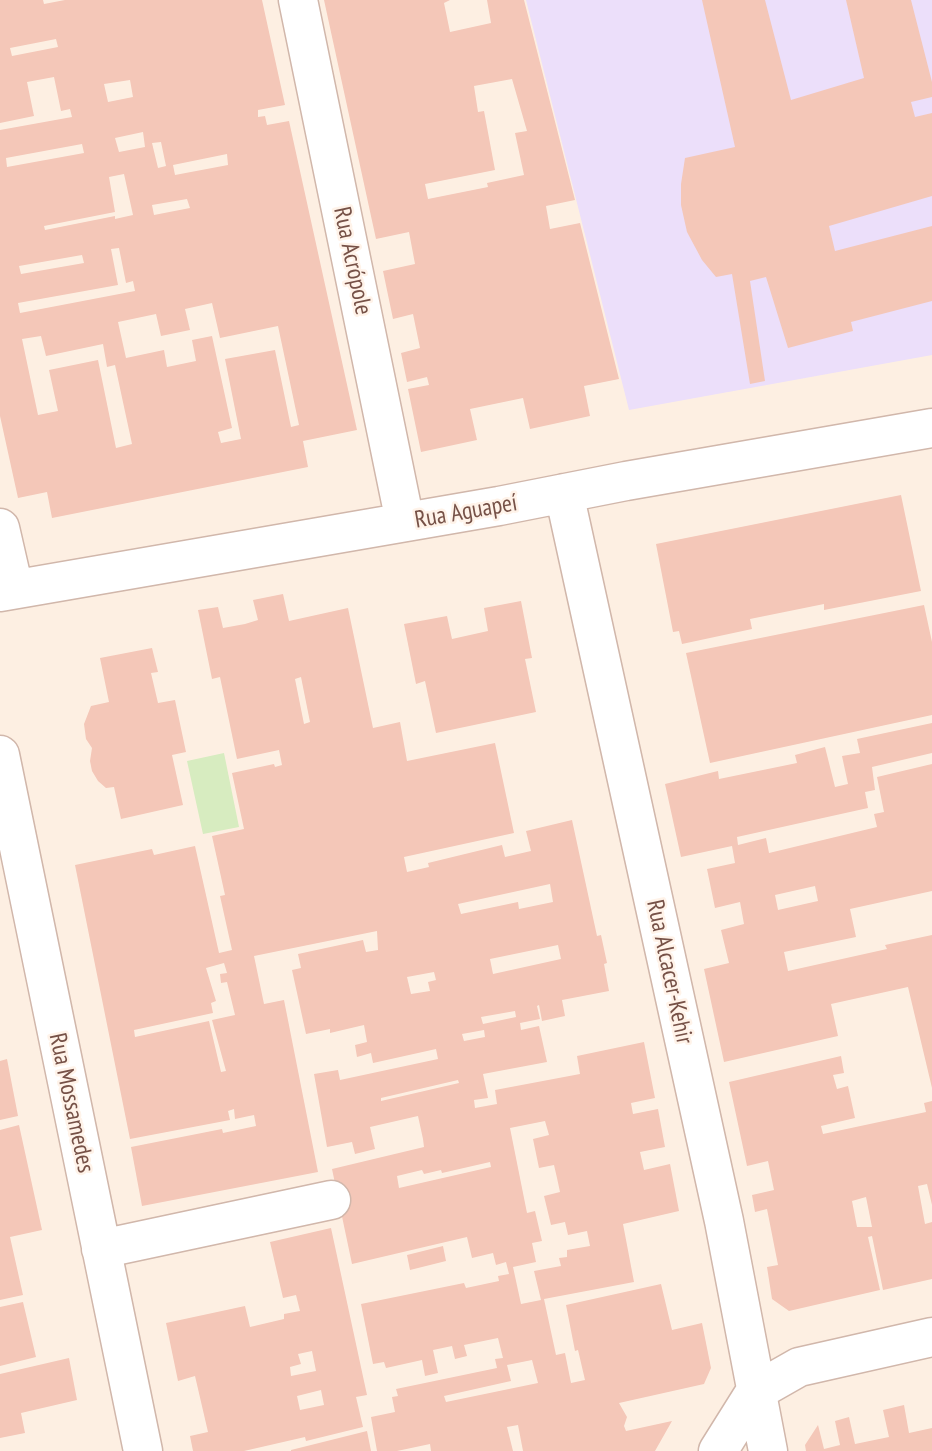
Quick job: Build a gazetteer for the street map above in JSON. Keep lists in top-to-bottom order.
{
  "streets": {
    "street": [
      "Rua Acrópole",
      "Rua Aguapeí",
      "Rua Alcacer-Kehir",
      "Rua Mossamedes"
    ]
  },
  "crossings": [
    ["Rua Acrópole", "Rua Aguapeí"],
    ["Rua Aguapeí", "Rua Alcacer-Kehir"]
  ]
}
